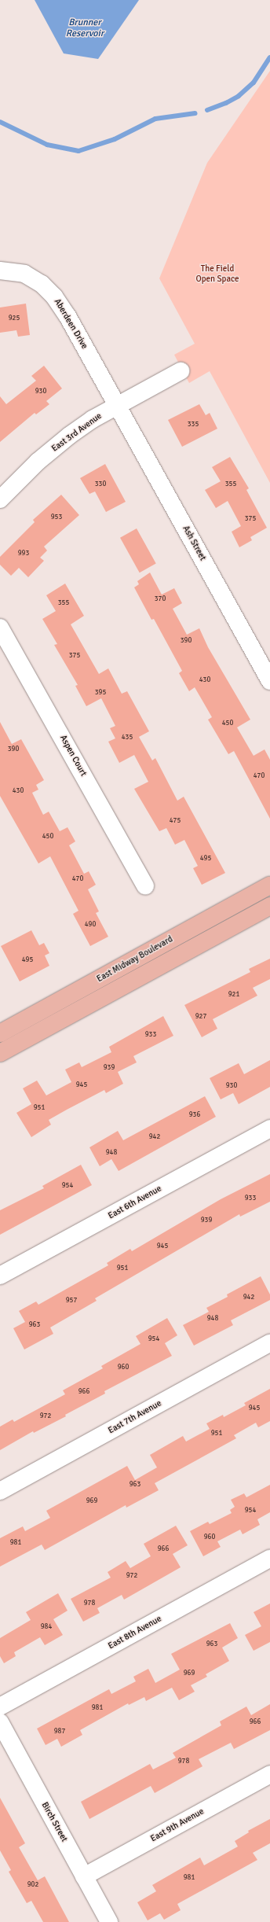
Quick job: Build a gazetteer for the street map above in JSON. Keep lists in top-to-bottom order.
{
  "streets": {
    "main road": ["East Midway Boulevard"],
    "street": [
      "Aberdeen Drive",
      "East 3rd Avenue",
      "Ash Street",
      "Aspen Court",
      "East 6th Avenue",
      "East 7th Avenue",
      "East 8th Avenue",
      "Birch Street",
      "East 9th Avenue"
    ]
  },
  "crossings": [
    ["Aberdeen Drive", "East 3rd Avenue"],
    ["Aberdeen Drive", "Ash Street"],
    ["East 3rd Avenue", "Ash Street"],
    ["Birch Street", "East 9th Avenue"]
  ],
  "water": ["Brunner Reservoir"],
  "parks": ["The Field Open Space"],
  "house_numbers": [
    "925",
    "930",
    "335",
    "330",
    "355",
    "953",
    "375",
    "993",
    "370",
    "355",
    "390",
    "375",
    "430",
    "395",
    "450",
    "435",
    "390",
    "470",
    "430",
    "475",
    "450",
    "495",
    "470",
    "490",
    "495",
    "921",
    "927",
    "933",
    "939",
    "945",
    "930",
    "951",
    "936",
    "942",
    "948",
    "954",
    "933",
    "939",
    "945",
    "951",
    "942",
    "957",
    "948",
    "963",
    "954",
    "960",
    "966",
    "945",
    "972",
    "951",
    "963",
    "969",
    "954",
    "960",
    "981",
    "966",
    "972",
    "978",
    "984",
    "963",
    "969",
    "981",
    "966",
    "987",
    "978",
    "981",
    "902"
  ]
}
